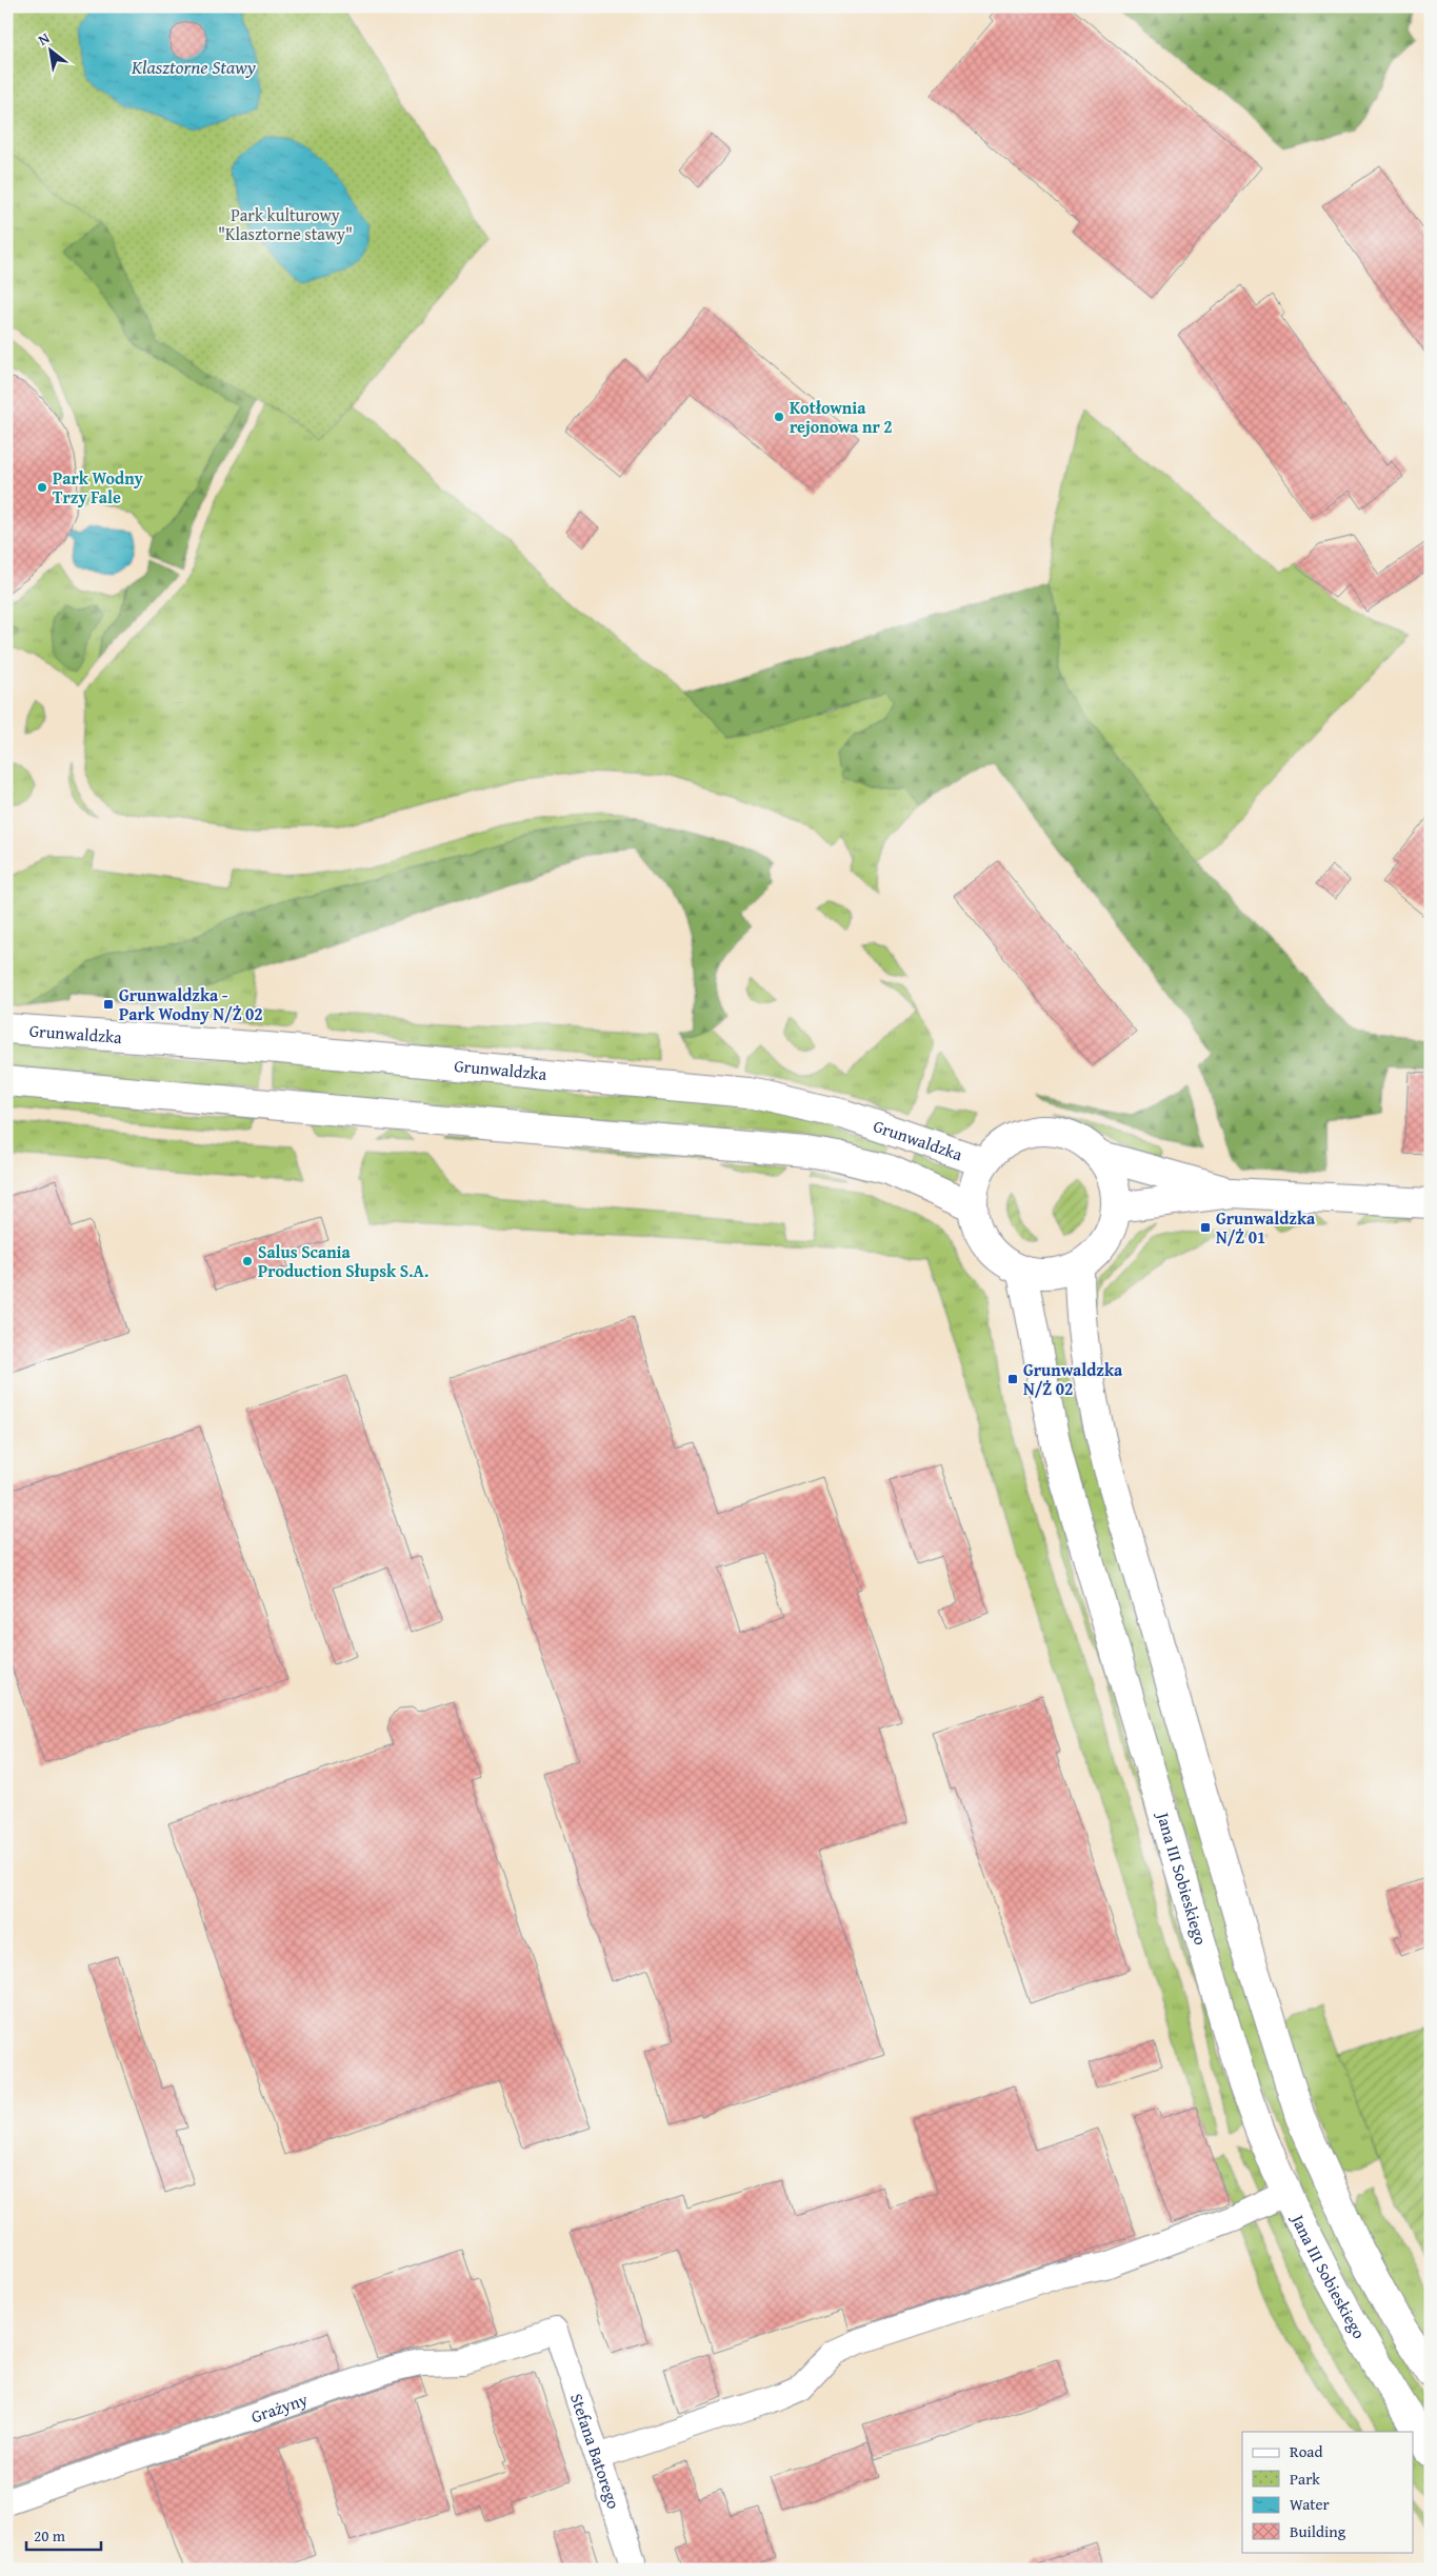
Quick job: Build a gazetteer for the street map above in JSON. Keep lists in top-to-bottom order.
{
  "streets": {
    "street": [
      "Grunwaldzka",
      "Jana III Sobieskiego",
      "Grażyny",
      "Stefana Batorego"
    ]
  },
  "crossings": [
    ["Grunwaldzka", "Jana III Sobieskiego"],
    ["Grażyny", "Stefana Batorego"]
  ],
  "water": ["Klasztorne Stawy"],
  "parks": ["Park kulturowy \"Klasztorne stawy\""],
  "places": {
    "other": ["Kotłownia rejonowa nr 2", "Park Wodny Trzy Fale", "Salus Scania Production Słupsk S.A."],
    "transit": ["Grunwaldzka - Park Wodny N/Ż 02", "Grunwaldzka N/Ż 01", "Grunwaldzka N/Ż 02"]
  },
  "legend": [
    "Road",
    "Park",
    "Water",
    "Building"
  ],
  "scale_bar": "20 m",
  "north": "top left"
}
